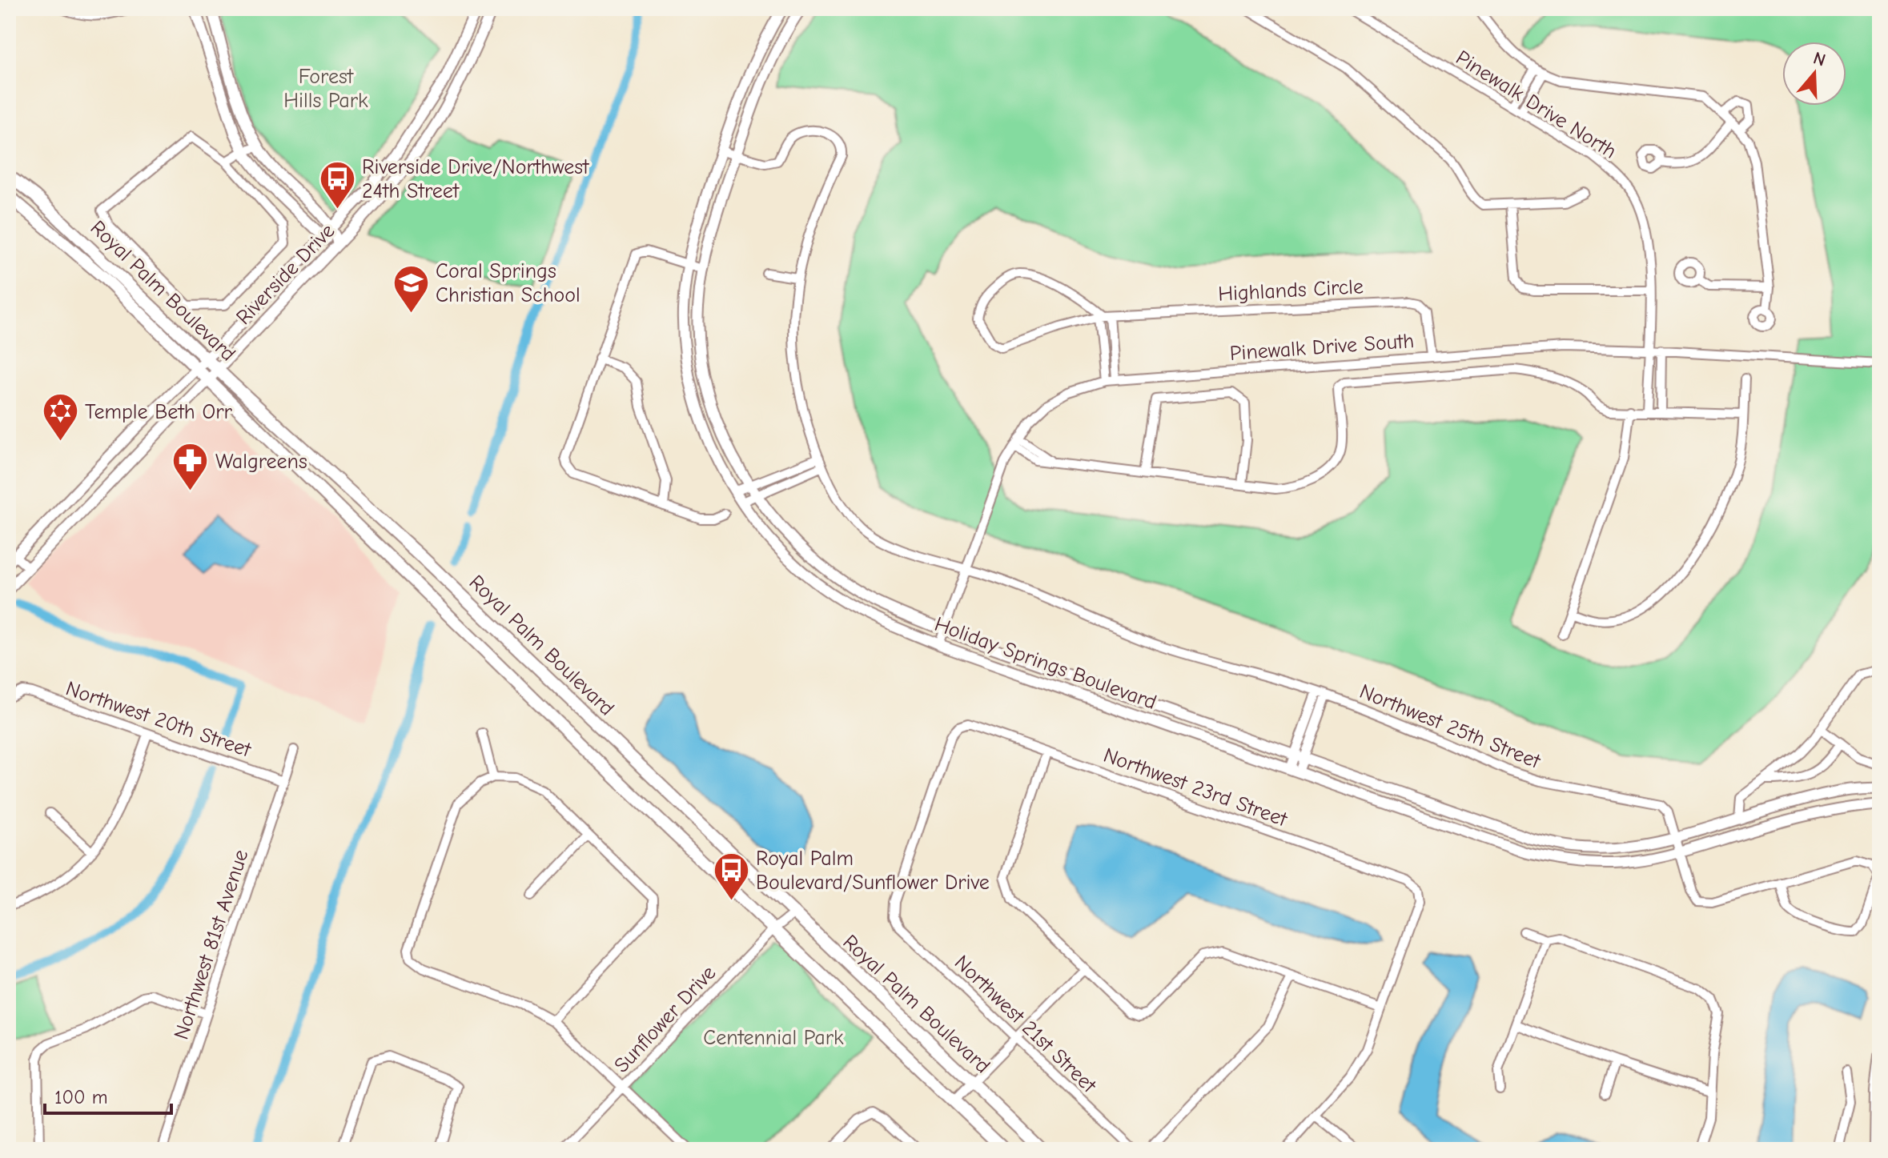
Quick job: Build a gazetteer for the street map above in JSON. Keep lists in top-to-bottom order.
{
  "streets": {
    "main road": ["Royal Palm Boulevard"],
    "street": [
      "Pinewalk Drive North",
      "Riverside Drive",
      "Highlands Circle",
      "Pinewalk Drive South",
      "Holiday Springs Boulevard",
      "Northwest 20th Street",
      "Northwest 25th Street",
      "Northwest 23rd Street",
      "Northwest 81st Avenue",
      "Sunflower Drive",
      "Northwest 21st Street"
    ]
  },
  "crossings": [
    ["Pinewalk Drive North", "Pinewalk Drive South"],
    ["Riverside Drive", "Royal Palm Boulevard"],
    ["Highlands Circle", "Pinewalk Drive South"],
    ["Royal Palm Boulevard", "Sunflower Drive"],
    ["Pinewalk Drive South", "Holiday Springs Boulevard"],
    ["Pinewalk Drive South", "Northwest 25th Street"],
    ["Holiday Springs Boulevard", "Northwest 25th Street"],
    ["Northwest 20th Street", "Northwest 81st Avenue"],
    ["Northwest 23rd Street", "Northwest 21st Street"]
  ],
  "parks": ["Forest Hills Park", "Centennial Park"],
  "places": {
    "bus stop": ["Riverside Drive/Northwest 24th Street", "Royal Palm Boulevard/Sunflower Drive"],
    "school or university": ["Coral Springs Christian School"],
    "synagogue": ["Temple Beth Orr"],
    "pharmacy": ["Walgreens"]
  },
  "scale_bar": "100 m",
  "north": "top"
}
